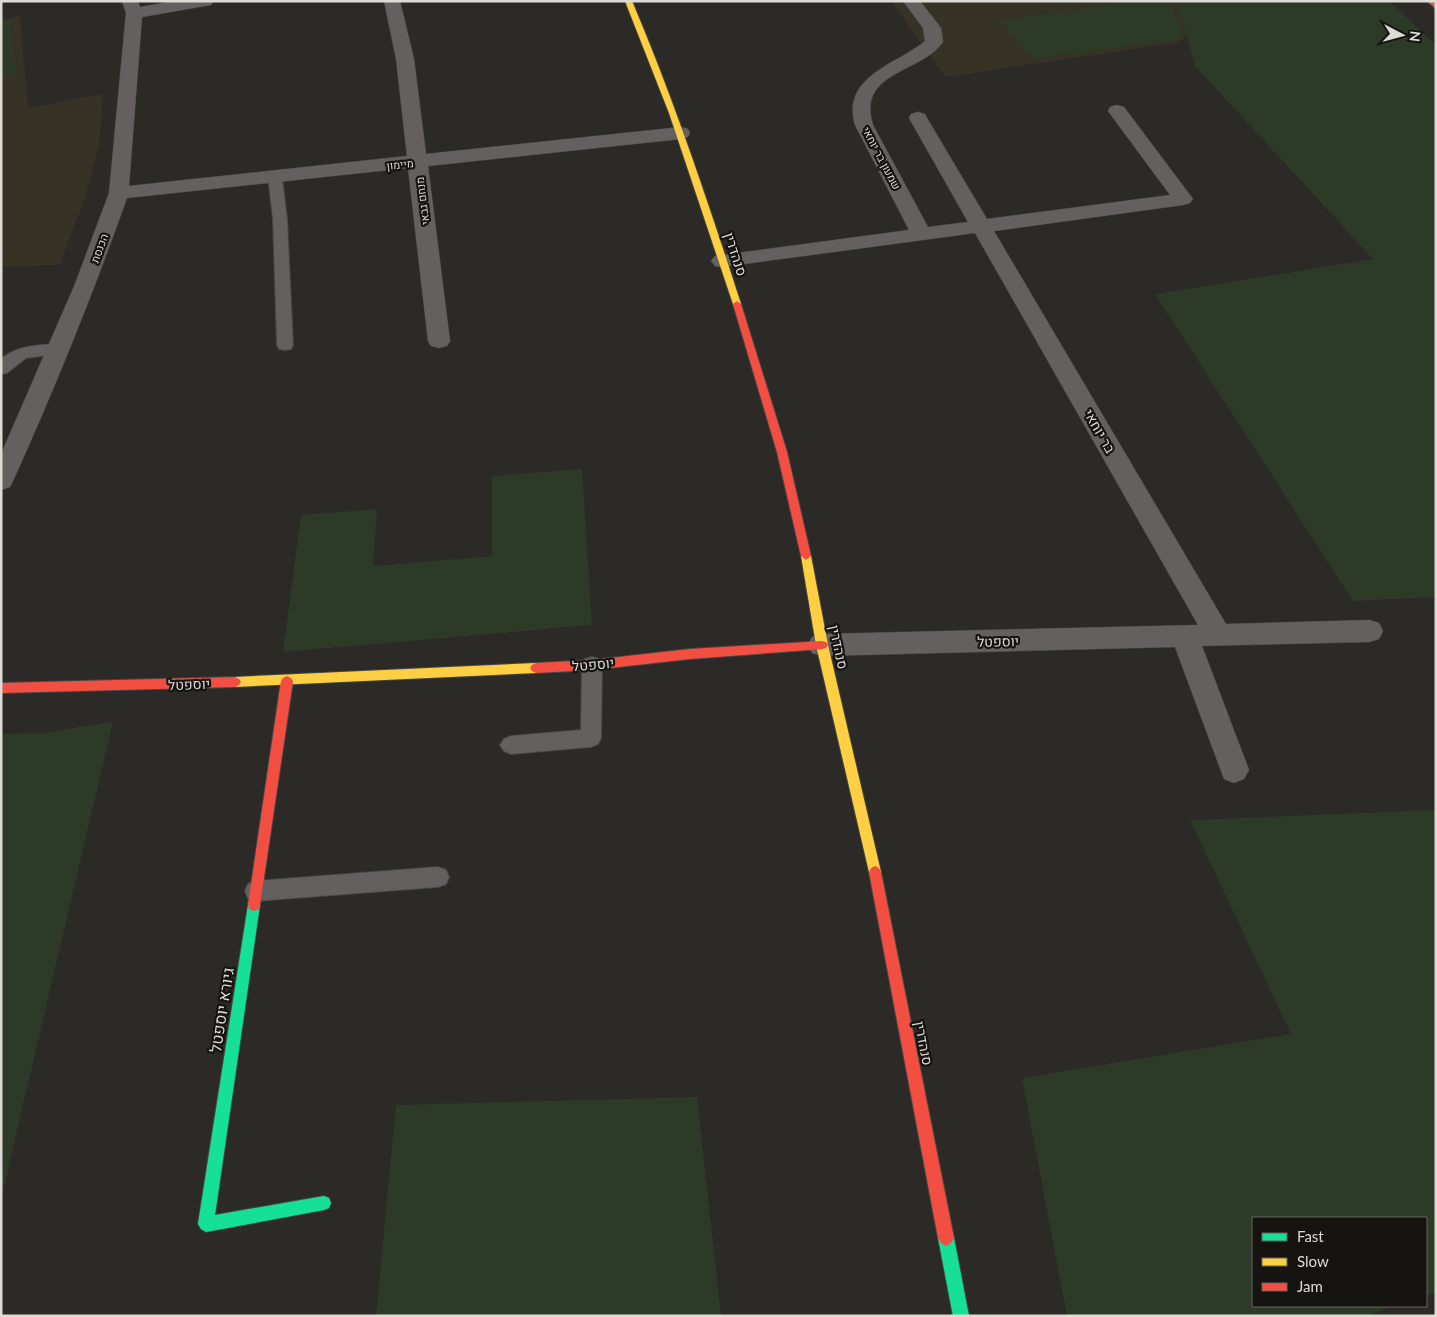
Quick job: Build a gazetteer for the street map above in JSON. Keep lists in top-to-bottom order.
{
  "streets": {
    "street": [
      "שמעון בר יוחאי",
      "מיימון",
      "מנחם גבאי",
      "הכנסת",
      "סנהדרין",
      "בר יוחאי",
      "יוספטל",
      "גיורא יוספטל"
    ]
  },
  "crossings": [
    ["מיימון", "מנחם גבאי"],
    ["מיימון", "הכנסת"],
    ["מיימון", "סנהדרין"],
    ["סנהדרין", "יוספטל"],
    ["בר יוחאי", "יוספטל"],
    ["יוספטל", "גיורא יוספטל"]
  ],
  "legend": ["Fast", "Slow", "Jam"],
  "north": "right"
}
